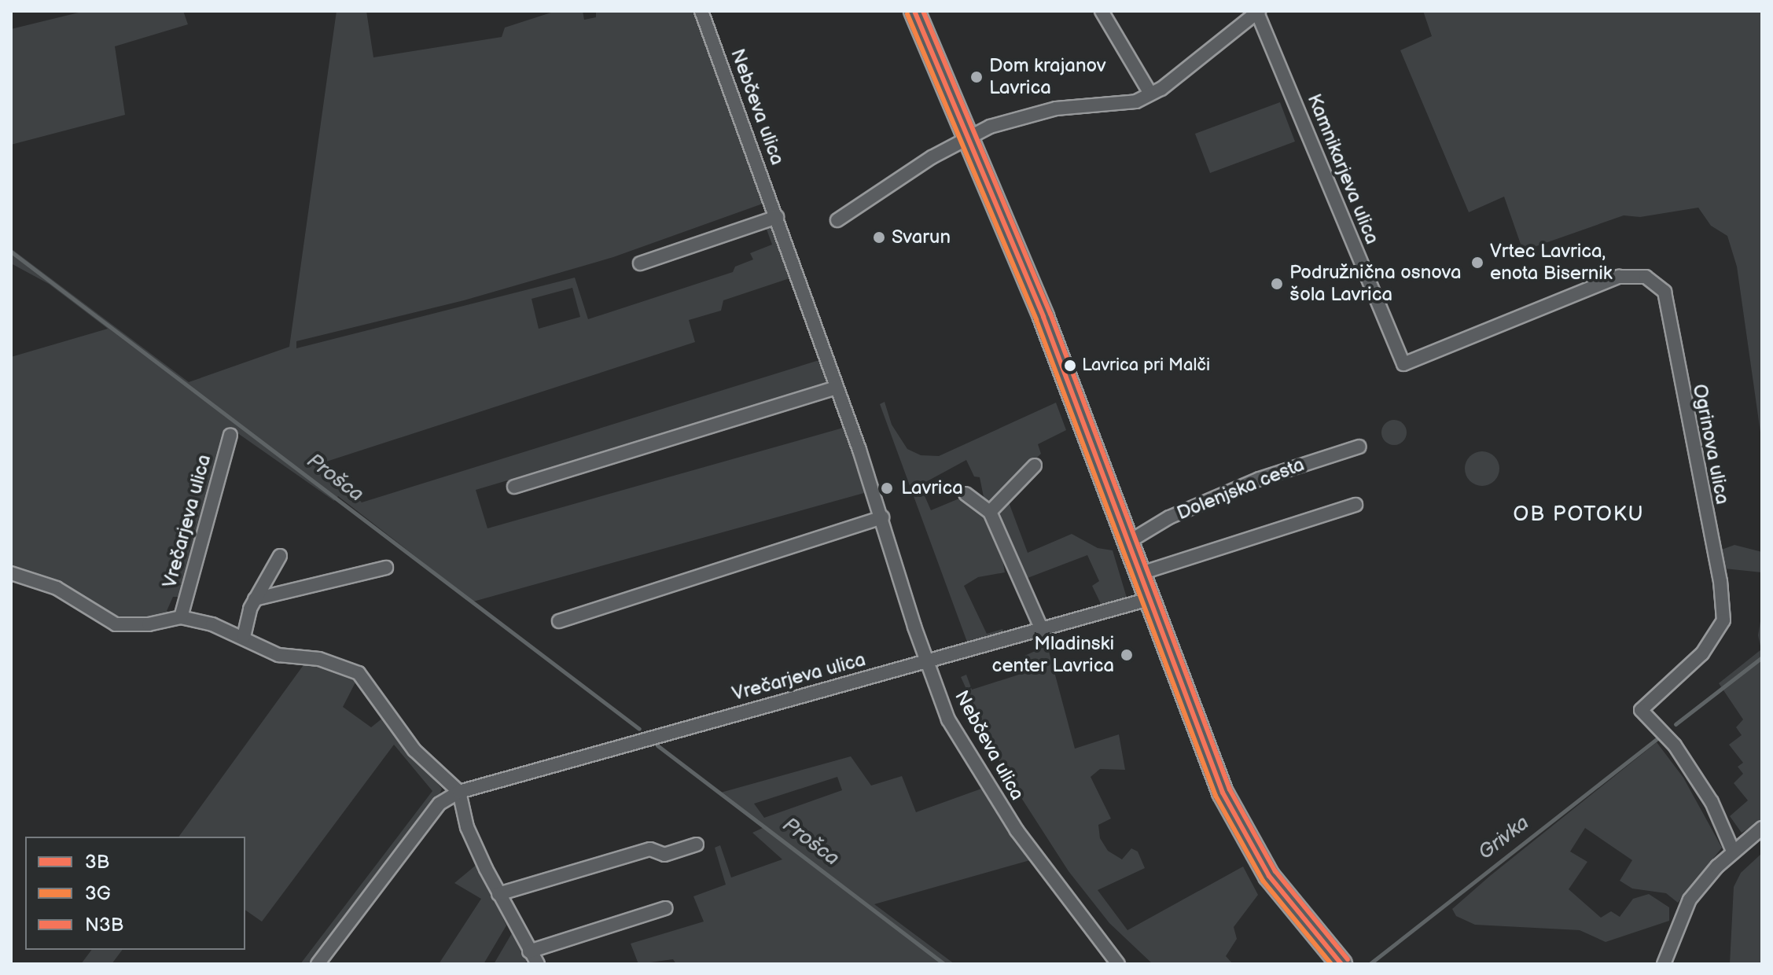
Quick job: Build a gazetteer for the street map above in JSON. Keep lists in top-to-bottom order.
{
  "streets": {
    "street": [
      "Nebčeva ulica",
      "Kamnikarjeva ulica",
      "Ogrinova ulica",
      "Dolenjska cesta",
      "Vrečarjeva ulica"
    ]
  },
  "crossings": [
    ["Nebčeva ulica", "Vrečarjeva ulica"],
    ["Kamnikarjeva ulica", "Ogrinova ulica"]
  ],
  "districts": ["OB POTOKU"],
  "water": ["Prošca", "Grivka"],
  "places": [
    "Dom krajanov Lavrica",
    "Svarun",
    "Vrtec Lavrica, enota Bisernik",
    "Podružnična osnova šola Lavrica",
    "Lavrica pri Malči",
    "Lavrica",
    "Mladinski center Lavrica"
  ],
  "lines": ["transit line 3B", "transit line N3B", "transit line 3G"],
  "legend": ["3B", "3G", "N3B"]
}
